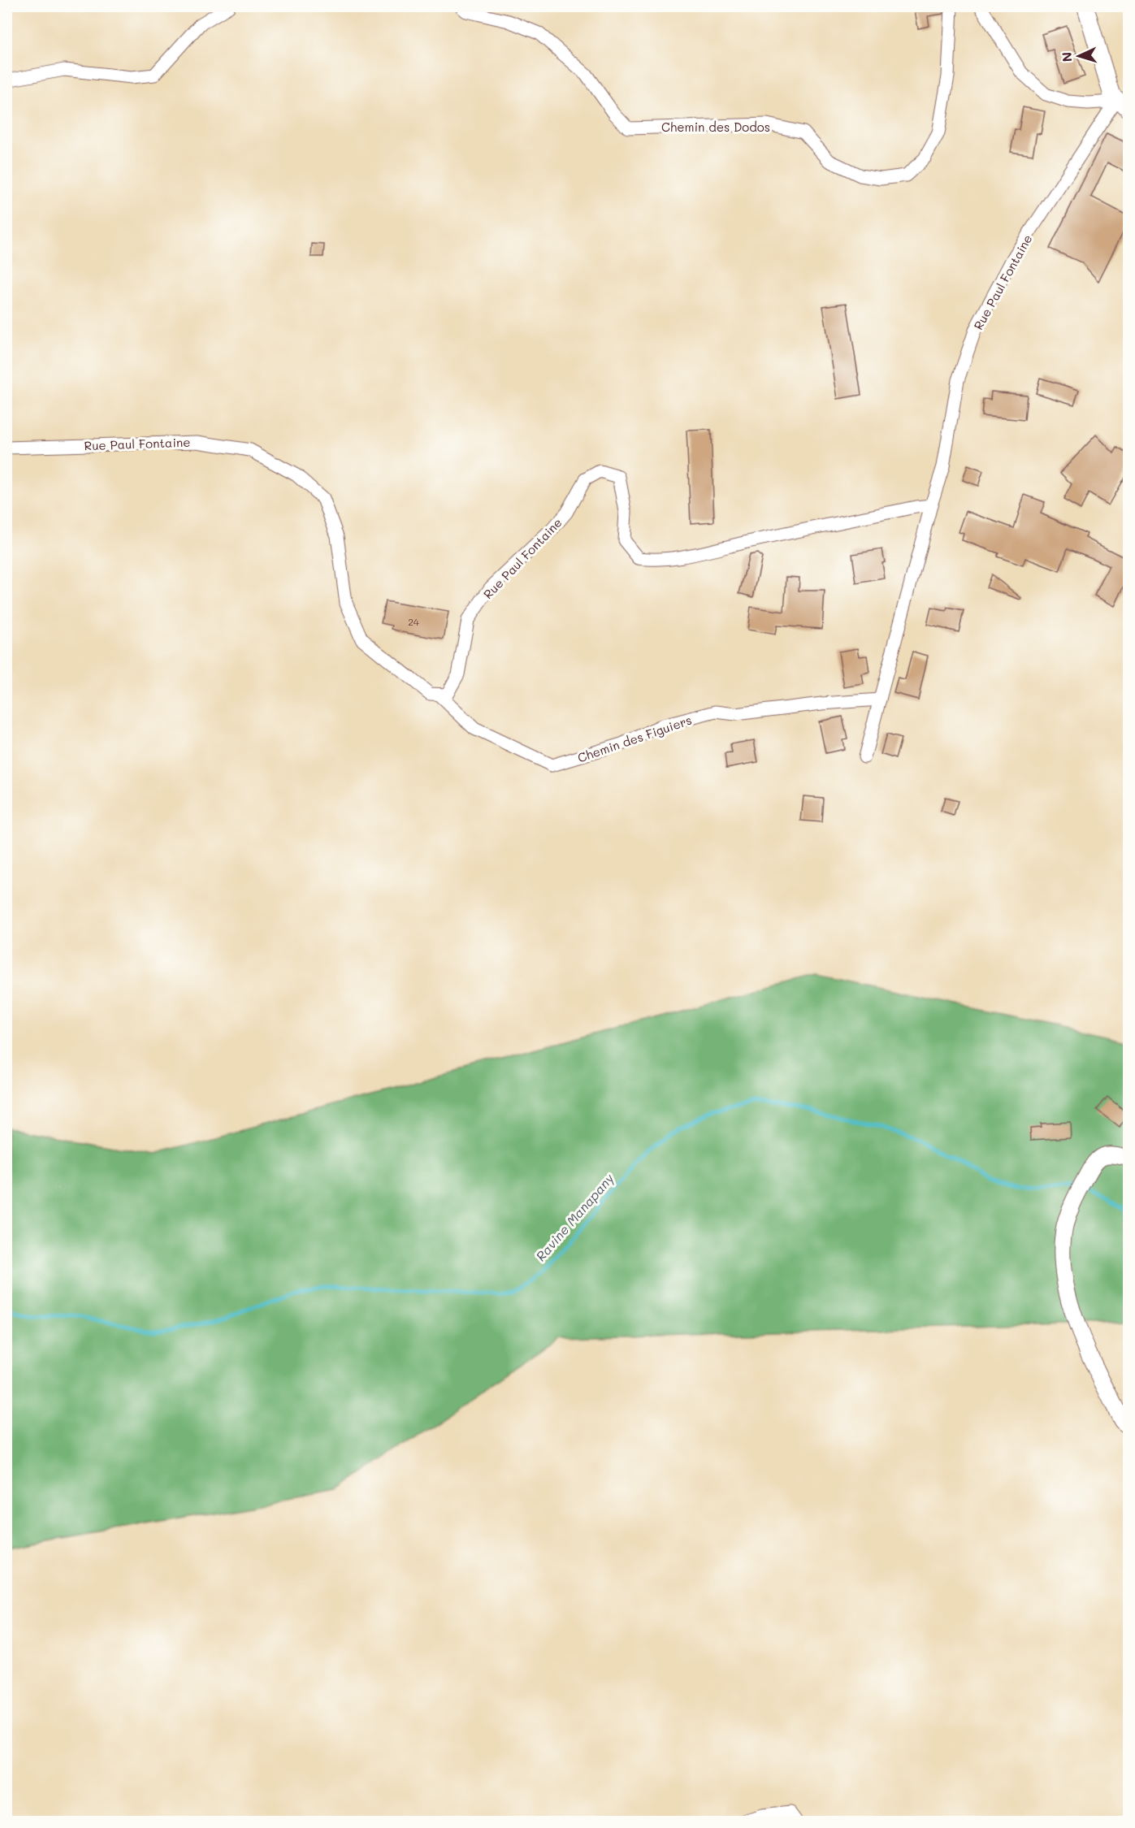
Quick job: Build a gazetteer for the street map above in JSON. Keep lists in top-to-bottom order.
{
  "streets": {
    "street": ["Chemin des Dodos", "Rue Paul Fontaine", "Chemin des Figuiers"]
  },
  "crossings": [
    ["Rue Paul Fontaine", "Chemin des Figuiers"]
  ],
  "water": ["Ravine Manapany"],
  "house_numbers": ["24"],
  "north": "left"
}
